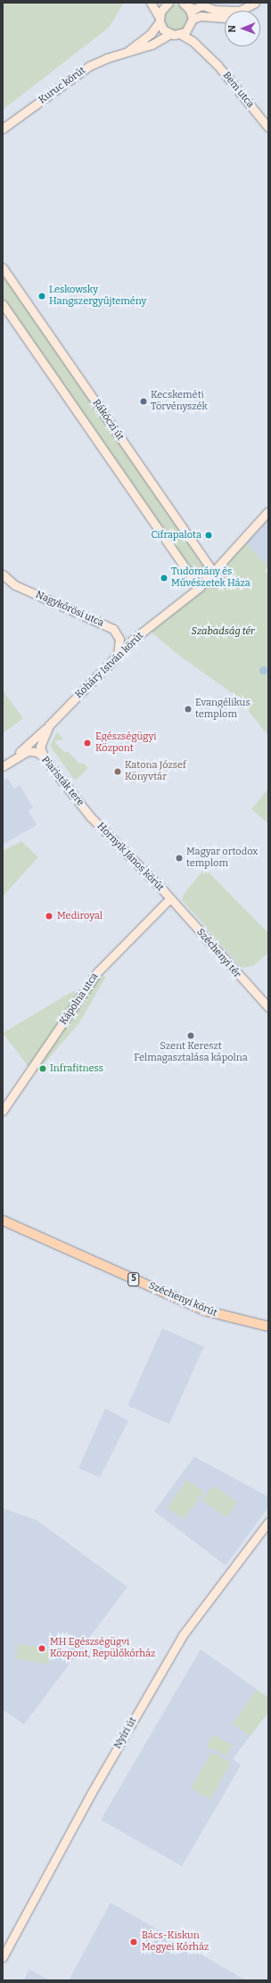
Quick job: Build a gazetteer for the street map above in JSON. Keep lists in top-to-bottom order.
{
  "streets": {
    "main road": ["5", "Széchenyi körút"],
    "street": [
      "Kuruc körút",
      "Bem utca",
      "Rákóczi út",
      "Nagykőrösi utca",
      "Koháry István körút",
      "Piaristák tere",
      "Hornyik János körút",
      "Széchenyi tér",
      "Kápolna utca",
      "Nyíri út"
    ]
  },
  "crossings": [
    ["Rákóczi út", "Koháry István körút"],
    ["Nagykőrösi utca", "Koháry István körút"],
    ["Koháry István körút", "Piaristák tere"],
    ["Piaristák tere", "Hornyik János körút"],
    ["Hornyik János körút", "Széchenyi tér"],
    ["Hornyik János körút", "Kápolna utca"],
    ["Széchenyi tér", "Kápolna utca"]
  ],
  "parks": ["Szabadság tér"],
  "places": [
    "Leskowsky Hangszergyűjtemény",
    "Kecskeméti Törvényszék",
    "Cifrapalota",
    "Tudomány és Művészetek Háza",
    "Evangélikus templom",
    "Egészségügyi Központ",
    "Katona József Könyvtár",
    "Magyar ortodox templom",
    "Mediroyal",
    "Szent Kereszt Felmagasztalása kápolna",
    "Infrafitness",
    "MH Egészségügyi Központ, Repülőkórház",
    "Bács-Kiskun Megyei Kórház"
  ],
  "north": "left"
}
